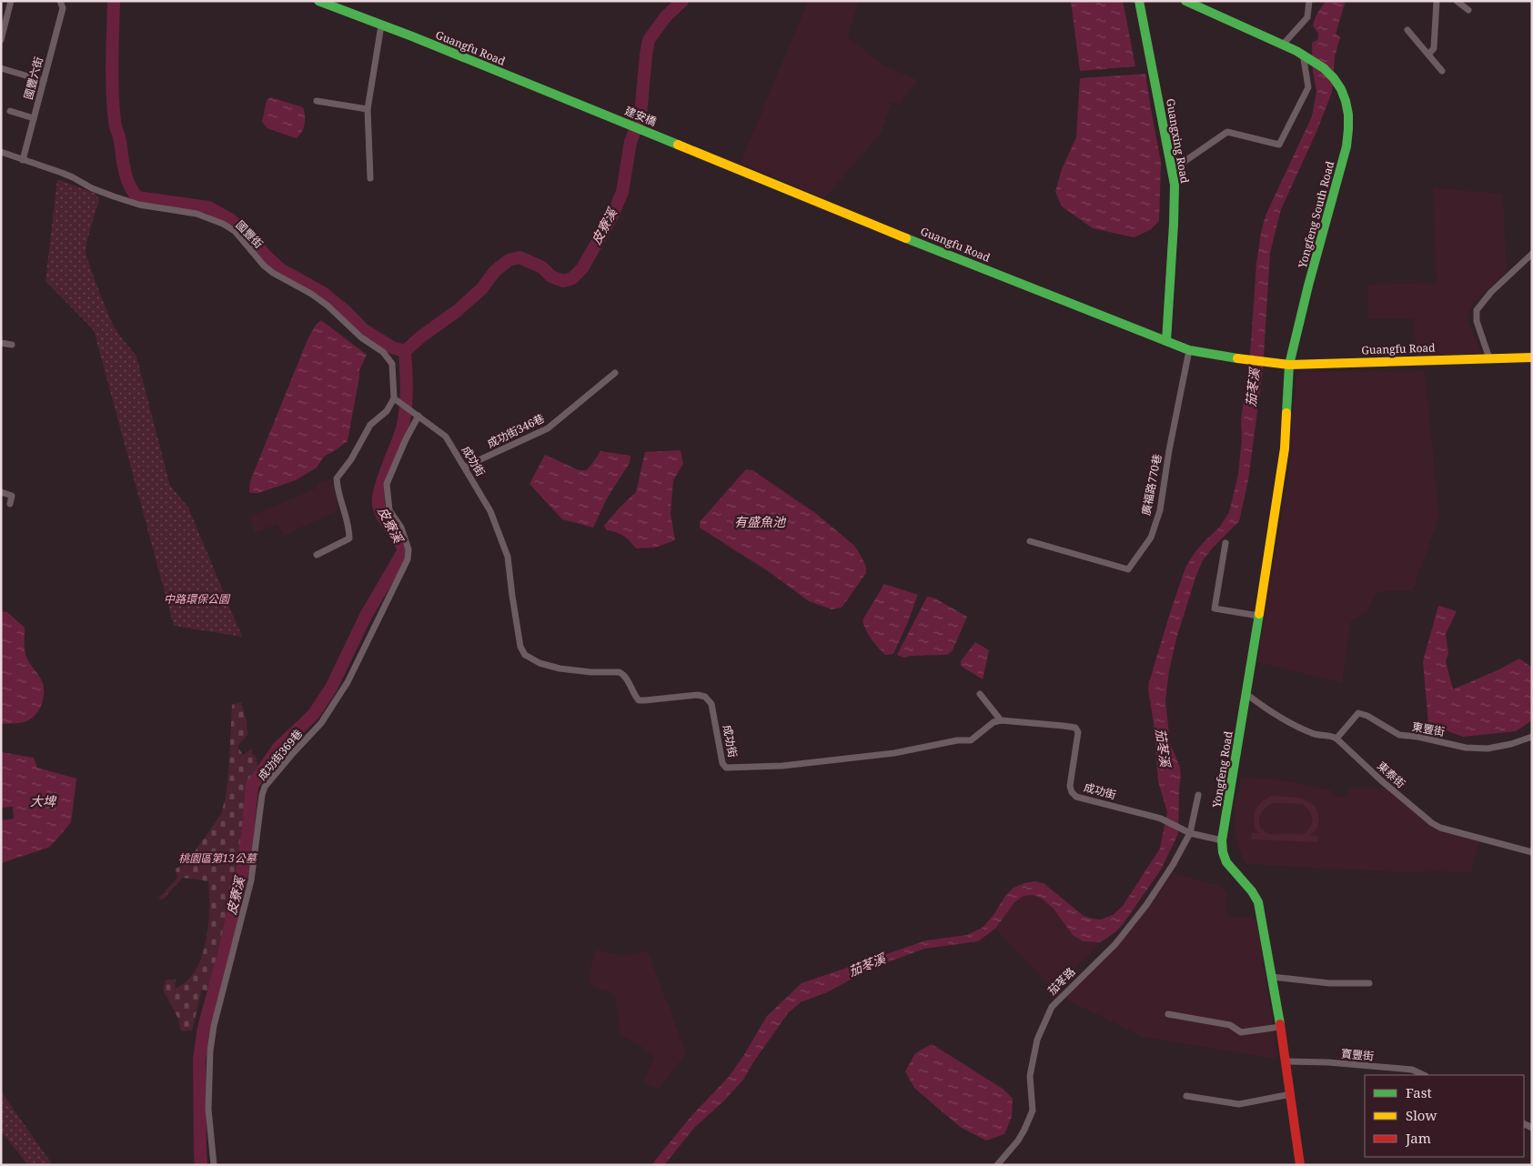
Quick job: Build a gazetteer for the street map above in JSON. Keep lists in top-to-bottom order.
{
  "streets": {
    "street": [
      "Guangfu Road",
      "國豐六街",
      "建安橋",
      "Guangxing Road",
      "Yongfeng South Road",
      "國豐街",
      "成功街346巷",
      "成功街",
      "廣福路770巷",
      "東豐街",
      "成功街369巷",
      "Yongfeng Road",
      "東泰街",
      "茄苳路",
      "寶豐街"
    ]
  },
  "crossings": [
    ["Guangfu Road", "建安橋"],
    ["Guangfu Road", "Guangxing Road"],
    ["Guangfu Road", "Yongfeng South Road"],
    ["Guangfu Road", "廣福路770巷"],
    ["Guangfu Road", "Yongfeng Road"],
    ["國豐六街", "國豐街"],
    ["Yongfeng South Road", "Yongfeng Road"],
    ["國豐街", "成功街"],
    ["成功街346巷", "成功街"],
    ["成功街", "成功街369巷"],
    ["成功街", "茄苳路"],
    ["東豐街", "東泰街"],
    ["Yongfeng Road", "寶豐街"]
  ],
  "water": [
    "皮寮溪",
    "茄苳溪",
    "有盛魚池",
    "大埤"
  ],
  "parks": ["中路環保公園", "桃園區第13公墓"],
  "legend": ["Fast", "Slow", "Jam"]
}
